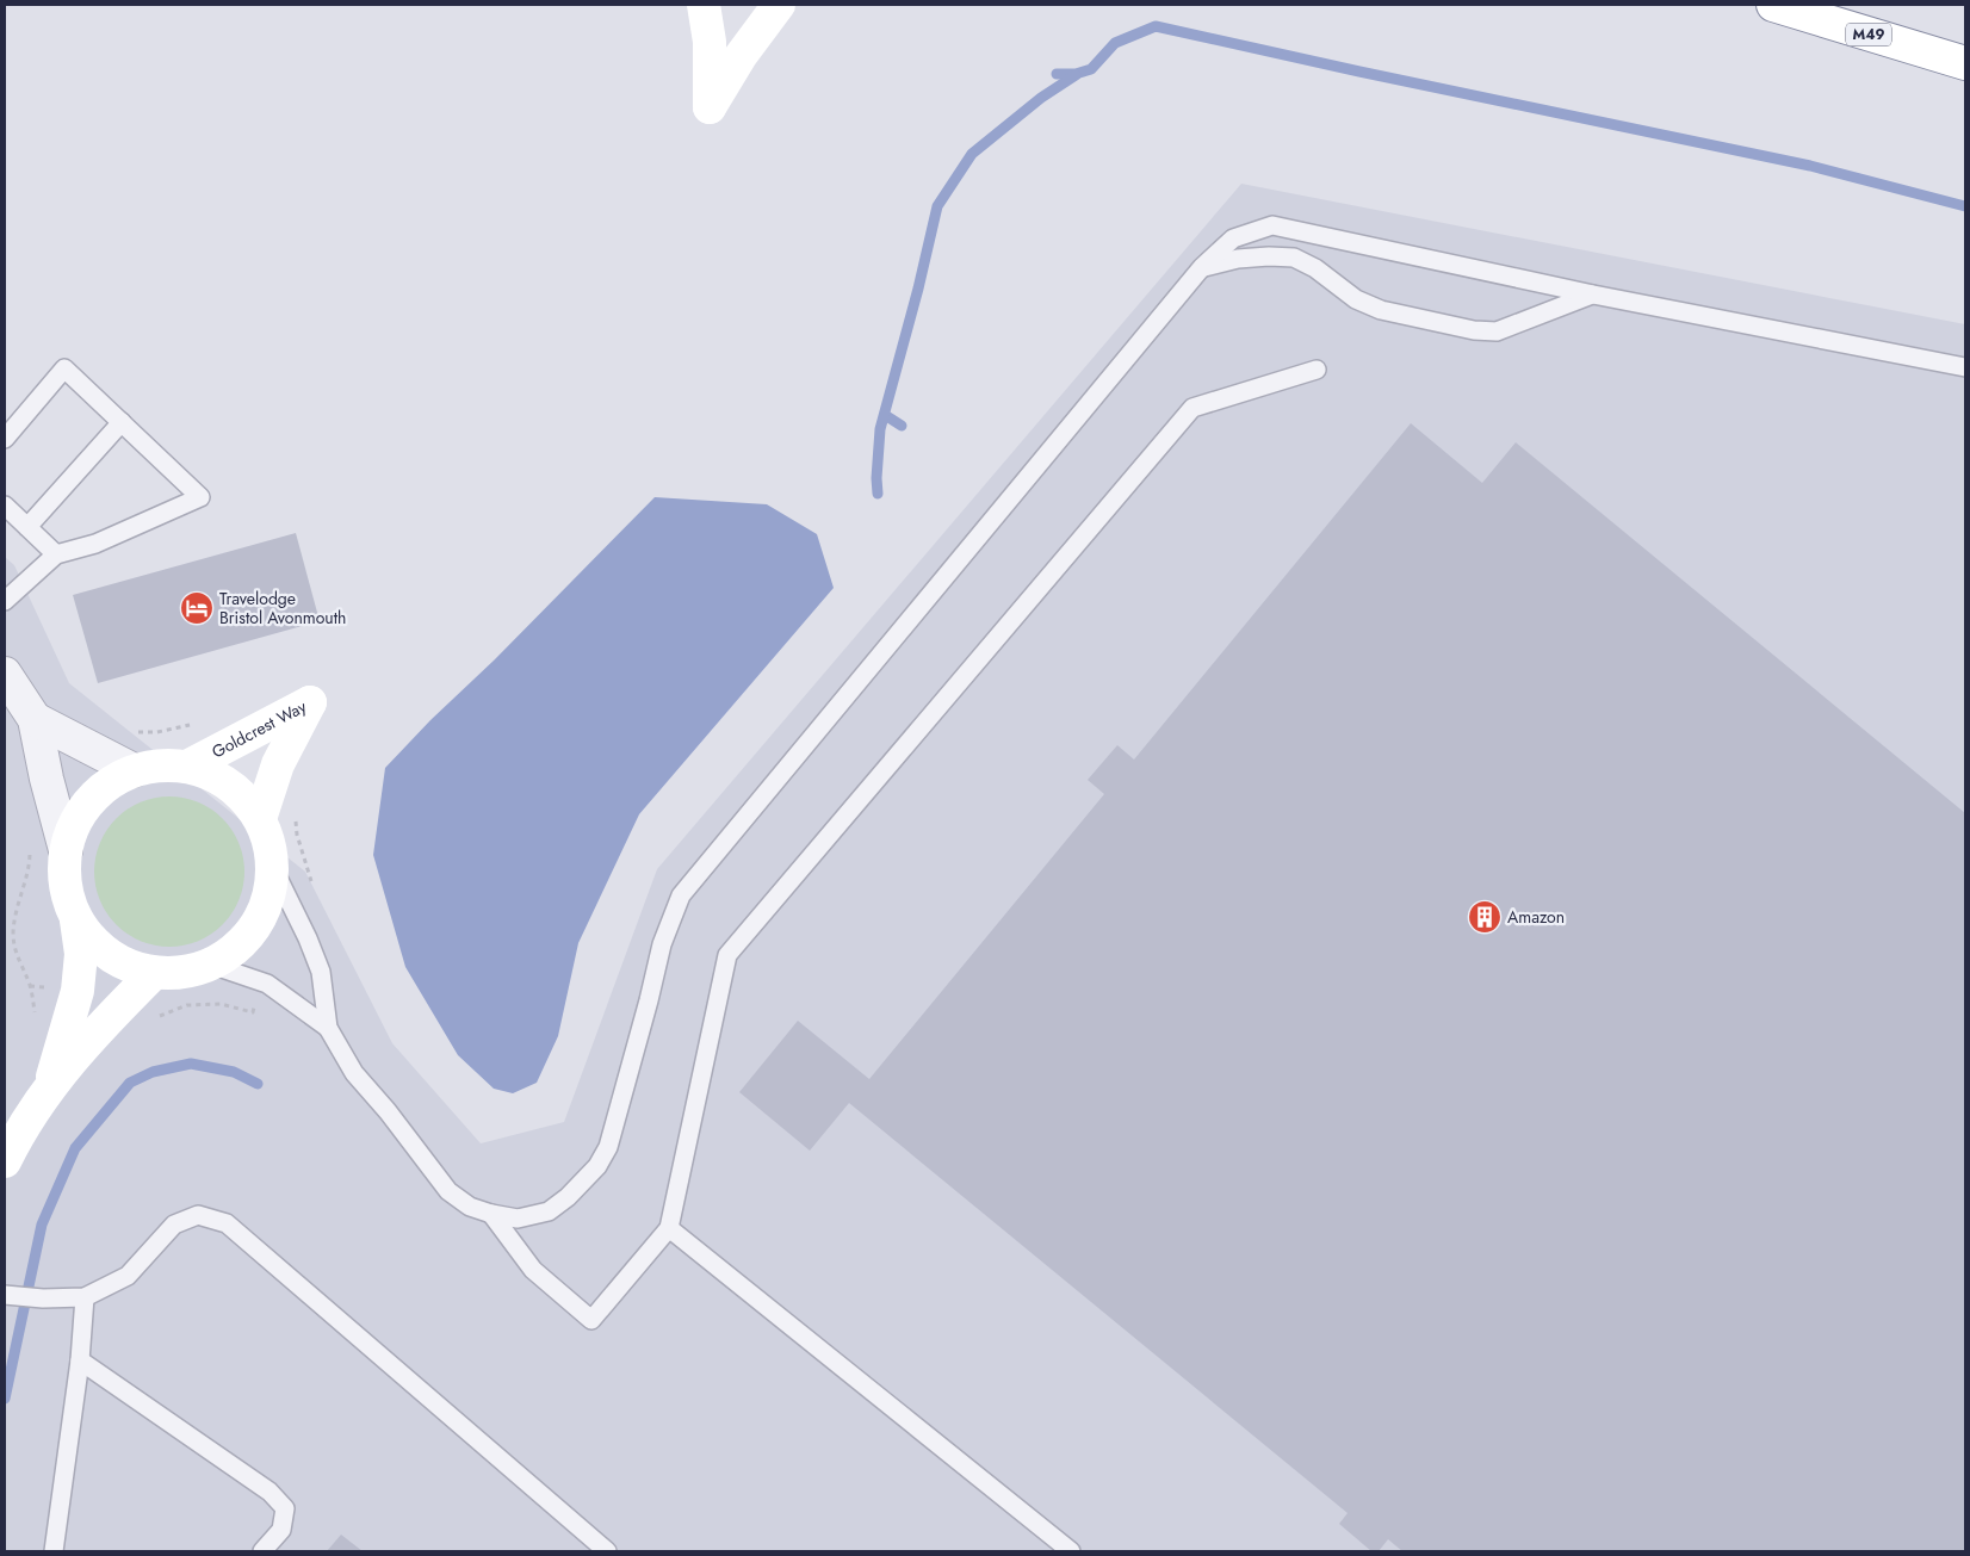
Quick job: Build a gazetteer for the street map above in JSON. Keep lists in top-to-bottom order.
{
  "streets": {
    "main road": ["M49", "Goldcrest Way"]
  },
  "places": {
    "hotel": ["Travelodge Bristol Avonmouth"],
    "building": ["Amazon"]
  }
}
